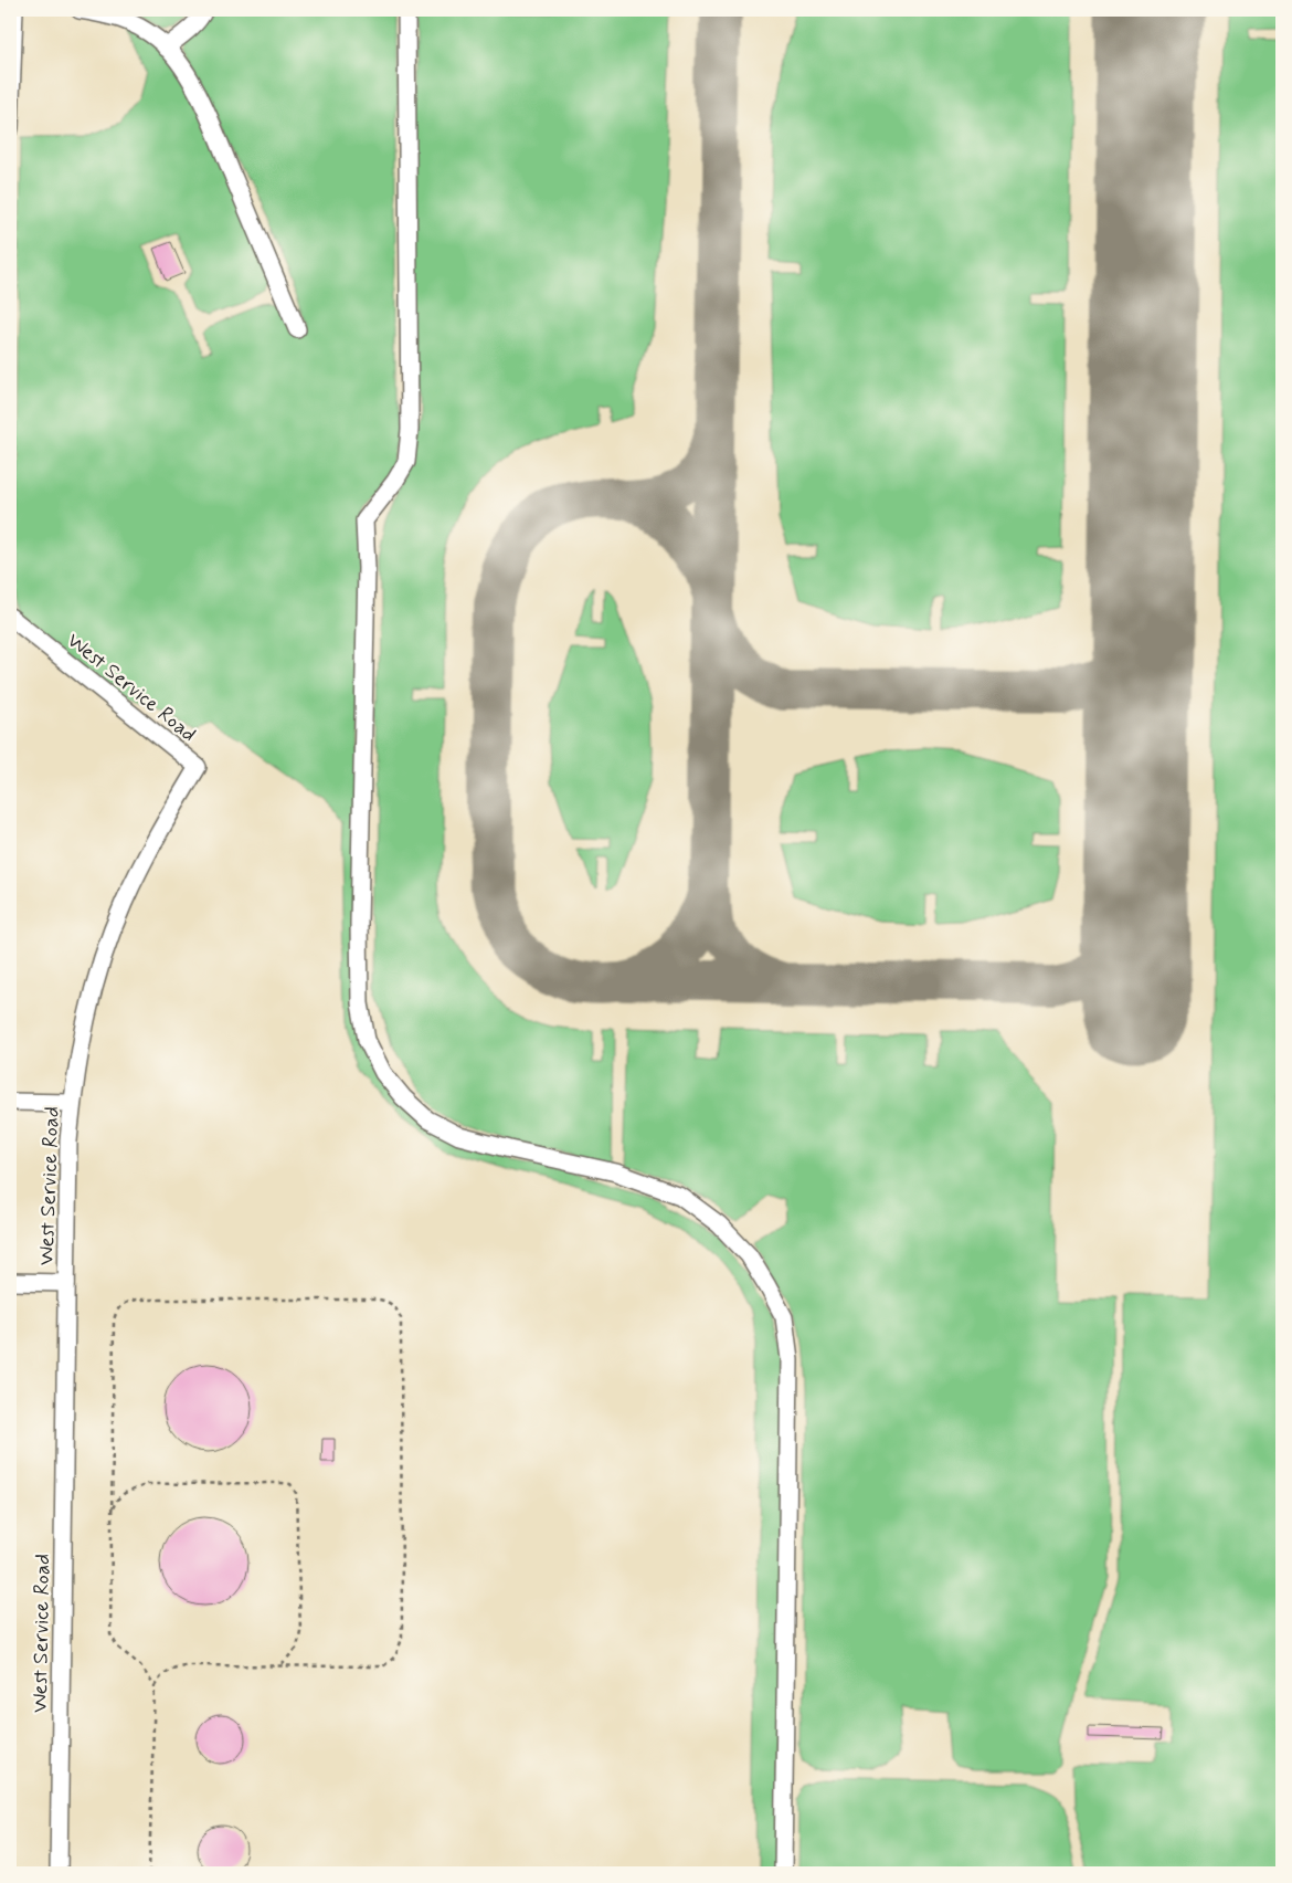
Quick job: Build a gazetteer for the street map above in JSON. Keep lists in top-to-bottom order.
{
  "streets": {
    "street": ["West Service Road"]
  }
}
